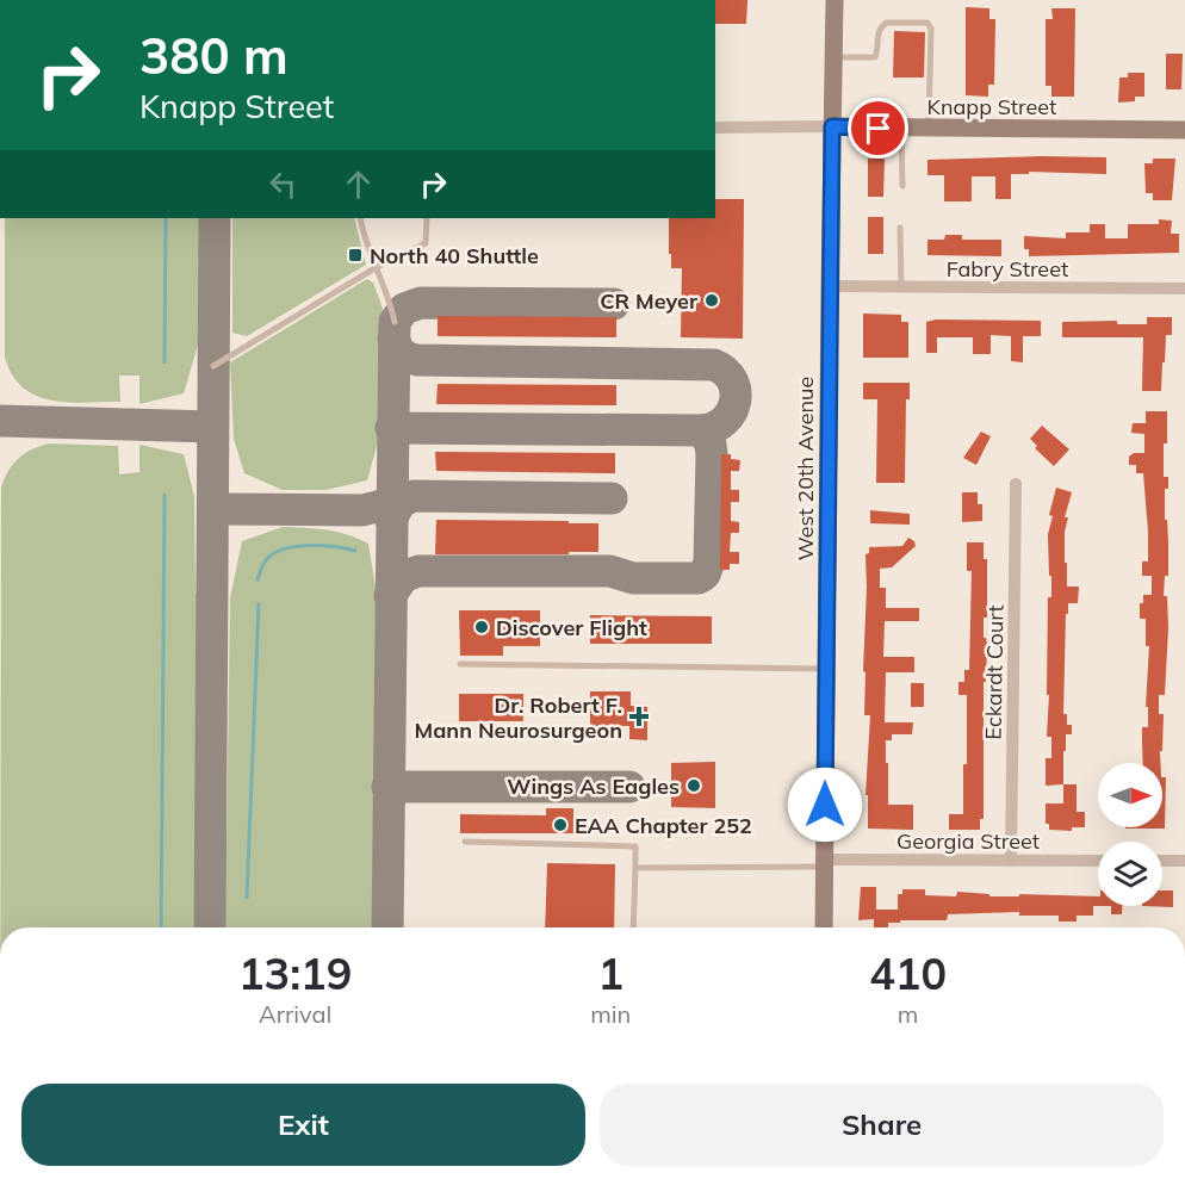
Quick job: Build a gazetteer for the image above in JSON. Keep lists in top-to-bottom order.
{
  "streets": {
    "main road": ["Knapp Street", "West 20th Avenue"],
    "street": ["Fabry Street", "Eckardt Court", "Georgia Street"]
  },
  "crossings": [
    ["Knapp Street", "West 20th Avenue"],
    ["Fabry Street", "West 20th Avenue"],
    ["West 20th Avenue", "Georgia Street"],
    ["Eckardt Court", "Georgia Street"]
  ],
  "places": {
    "transit": ["North 40 Shuttle"],
    "other": [
      "CR Meyer",
      "Discover Flight",
      "Wings As Eagles",
      "EAA Chapter 252"
    ],
    "health": ["Dr. Robert F. Mann Neurosurgeon"]
  },
  "north": "right",
  "page": {
    "turn": ["380 m", "Knapp Street"],
    "eta": [
      "13:19",
      "Arrival",
      "1",
      "min",
      "410",
      "m"
    ],
    "buttons": ["Exit", "Share"]
  }
}
